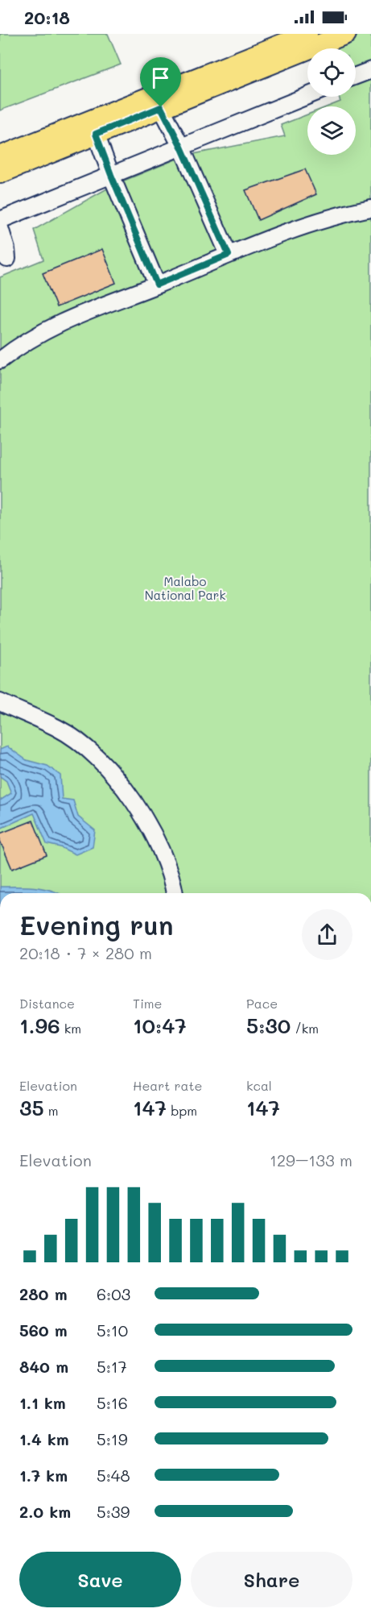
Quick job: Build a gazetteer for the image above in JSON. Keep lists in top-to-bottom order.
{
  "parks": ["Malabo National Park"],
  "page": {
    "status": "20:18",
    "heading": ["Evening run", "20:18 · 7 × 280 m"],
    "stats": [
      ["Distance", "1.96 km"],
      ["Time", "10:47"],
      ["Pace", "5:30 /km"],
      ["Elevation", "35 m"],
      ["Heart rate", "147 bpm"],
      ["kcal", "147"]
    ],
    "chart": ["Elevation", "129–133 m"],
    "list": [
      {
        "name": "280 m",
        "note": "6:03"
      },
      {
        "name": "560 m",
        "note": "5:10"
      },
      {
        "name": "840 m",
        "note": "5:17"
      },
      {
        "name": "1.1 km",
        "note": "5:16"
      },
      {
        "name": "1.4 km",
        "note": "5:19"
      },
      {
        "name": "1.7 km",
        "note": "5:48"
      },
      {
        "name": "2.0 km",
        "note": "5:39"
      }
    ],
    "buttons": ["Save", "Share"]
  }
}
